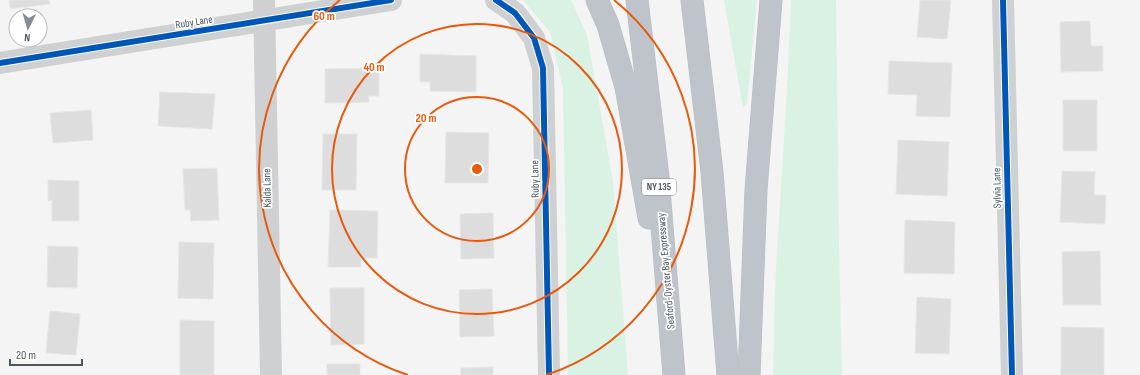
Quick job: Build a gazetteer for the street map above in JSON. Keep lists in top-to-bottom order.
{
  "streets": {
    "highway": ["NY 135", "Seaford-Oyster Bay Expressway"],
    "street": ["Ruby Lane", "Kalda Lane", "Sylvia Lane"]
  },
  "crossings": [
    ["Ruby Lane", "Kalda Lane"]
  ],
  "scale_bar": "20 m",
  "north": "bottom",
  "rings": ["60 m", "40 m", "20 m"]
}
